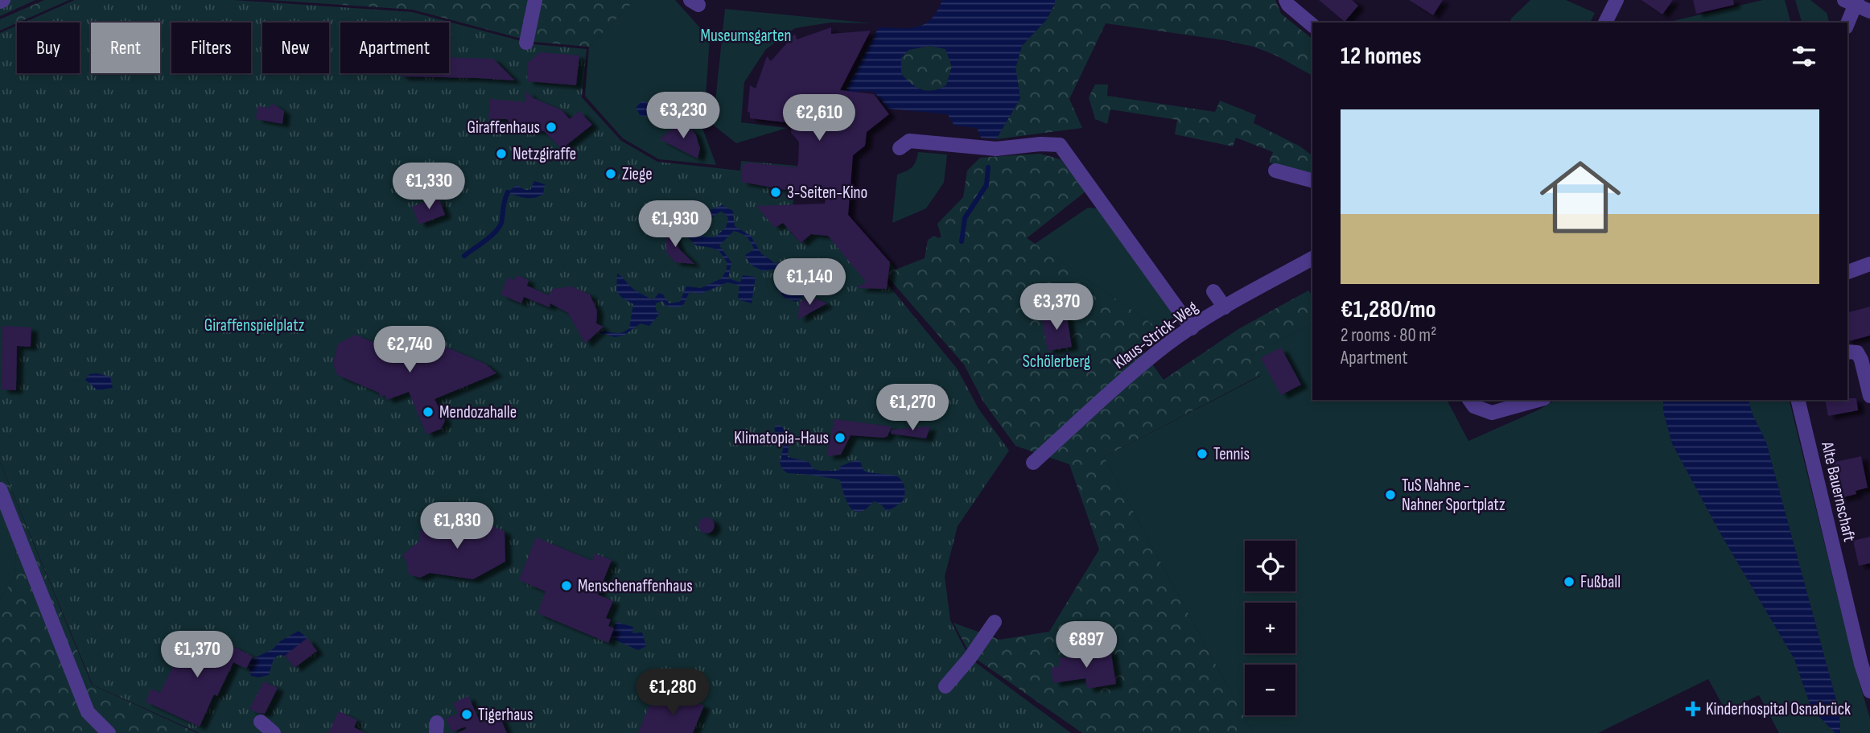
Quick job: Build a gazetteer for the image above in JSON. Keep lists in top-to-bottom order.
{
  "streets": {
    "street": ["Klaus-Strick-Weg", "Alte Bauernschaft"]
  },
  "parks": ["Museumsgarten", "Giraffenspielplatz", "Schölerberg"],
  "places": {
    "other": [
      "Giraffenhaus",
      "Netzgiraffe",
      "Ziege",
      "3-Seiten-Kino",
      "Mendozahalle",
      "Klimatopia-Haus",
      "Tennis",
      "TuS Nahne - Nahner Sportplatz",
      "Fußball",
      "Menschenaffenhaus",
      "Tigerhaus"
    ],
    "health": ["Kinderhospital Osnabrück"]
  },
  "page": {
    "chip": [
      "Buy",
      "Rent",
      "Filters",
      "New",
      "Apartment"
    ],
    "heading": "12 homes",
    "list": [
      {
        "name": "€1,280/mo",
        "note": "2 rooms · 80 m² · Apartment"
      }
    ],
    "price": [
      "€3,230",
      "€2,610",
      "€1,330",
      "€1,930",
      "€1,140",
      "€3,370",
      "€2,740",
      "€1,270",
      "€1,830",
      "€897",
      "€1,370",
      "€1,280"
    ],
    "map_buttons": ["+", "−"]
  }
}
